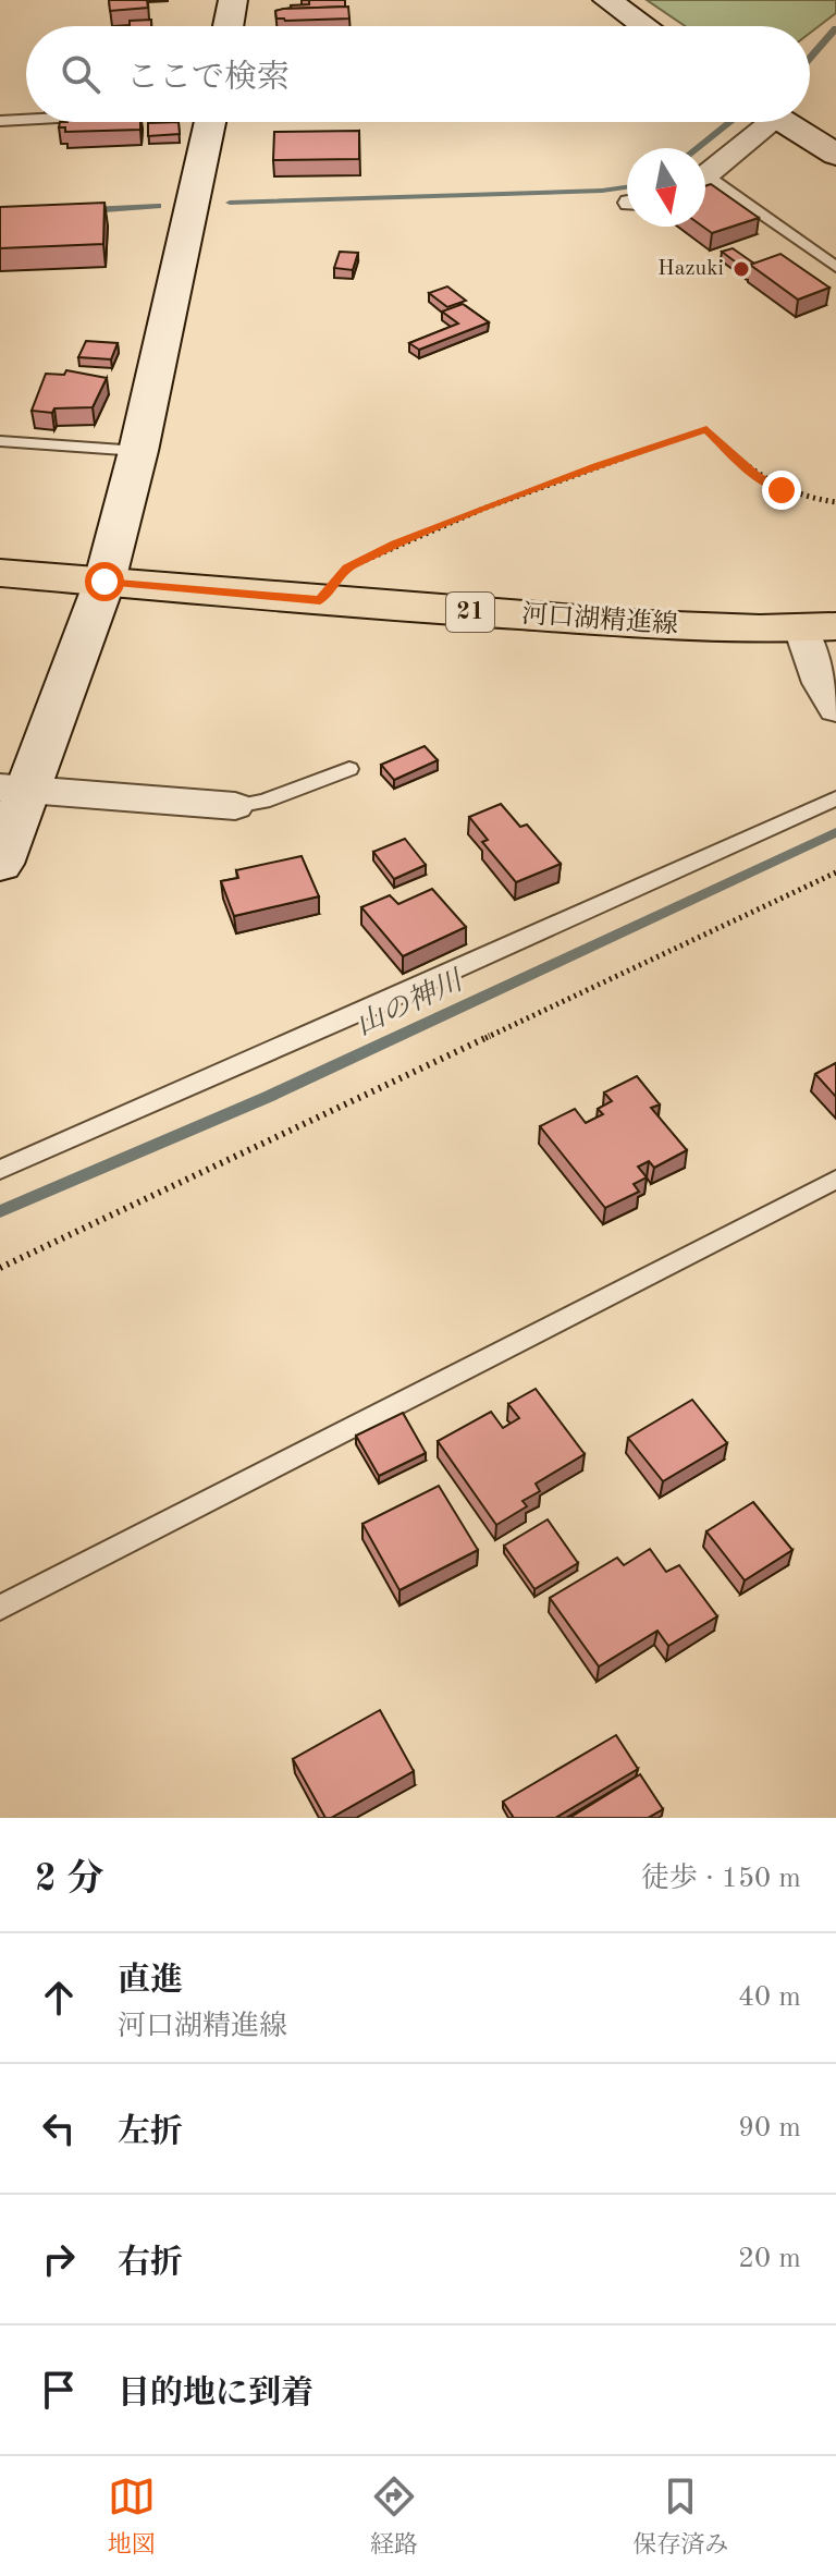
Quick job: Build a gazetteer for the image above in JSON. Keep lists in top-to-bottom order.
{
  "streets": {
    "main road": ["21", "河口湖精進線"]
  },
  "water": ["山の神川"],
  "places": ["Hazuki"],
  "north": "bottom",
  "page": {
    "search": "ここで検索",
    "heading": ["2 分", "徒歩 · 150 m"],
    "list": [
      ["直進", "河口湖精進線", "40 m"],
      ["左折", "90 m"],
      ["右折", "20 m"],
      "目的地に到着"
    ],
    "nav": ["地図", "経路", "保存済み"]
  }
}
